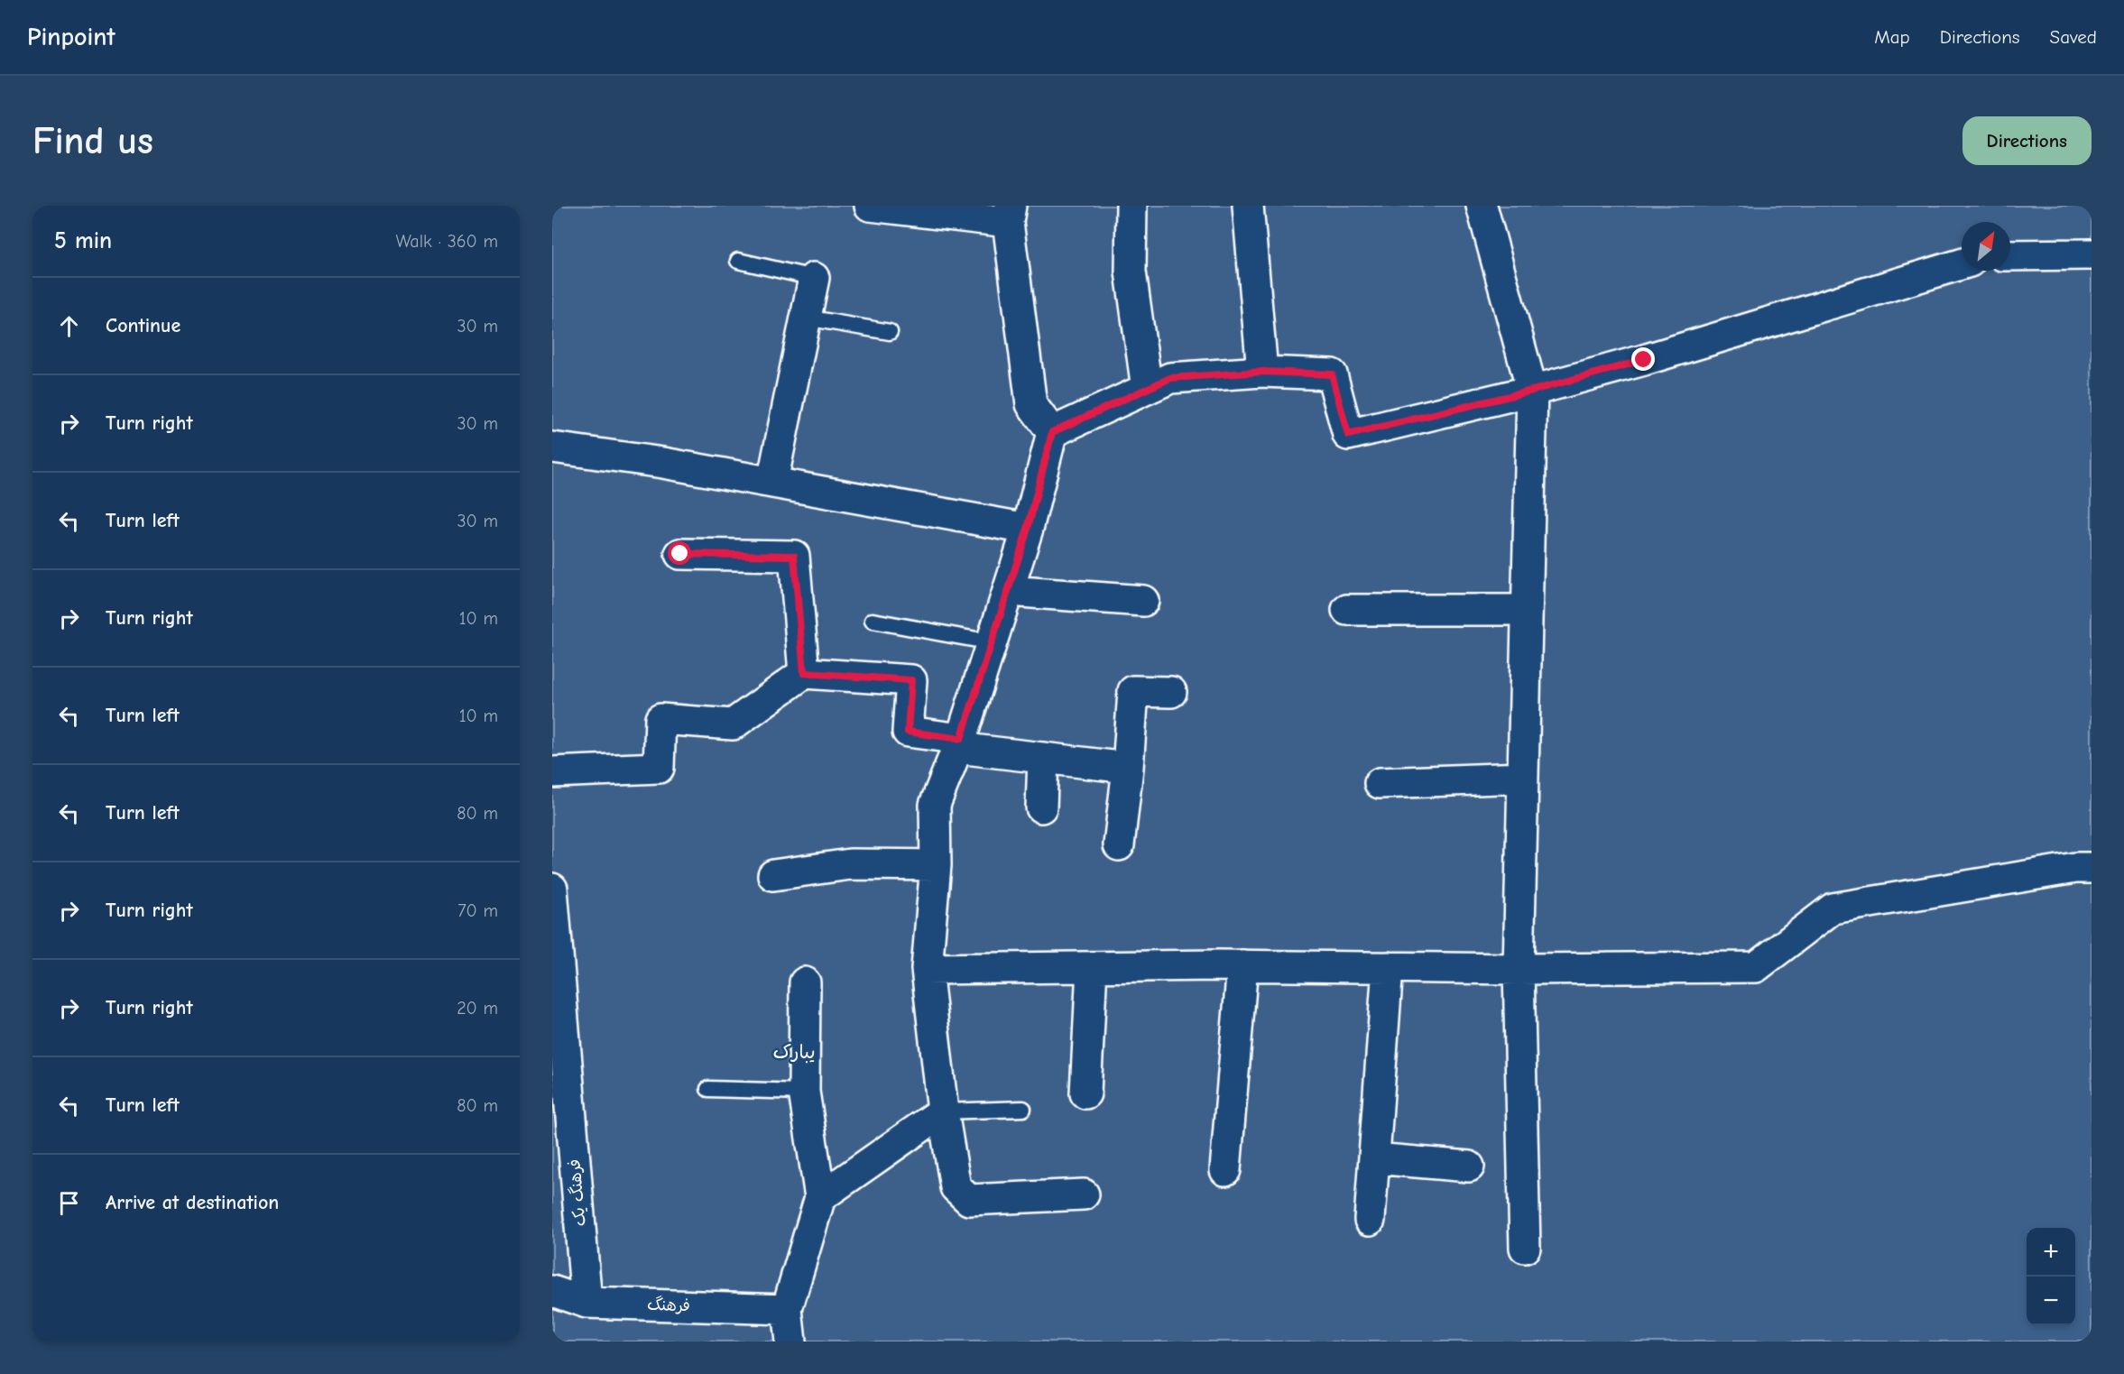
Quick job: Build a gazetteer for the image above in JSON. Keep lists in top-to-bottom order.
{
  "streets": {
    "street": ["فرهنگ یک", "فرهنگ"]
  },
  "crossings": [
    ["فرهنگ یک", "فرهنگ"]
  ],
  "districts": ["یبارک"],
  "north": "top right",
  "page": {
    "header": "Pinpoint",
    "nav": ["Map", "Directions", "Saved"],
    "buttons": "Directions",
    "title": "Find us",
    "heading": ["5 min", "Walk · 360 m"],
    "list": [
      ["Continue", "30 m"],
      ["Turn right", "30 m"],
      ["Turn left", "30 m"],
      ["Turn right", "10 m"],
      ["Turn left", "10 m"],
      ["Turn left", "80 m"],
      ["Turn right", "70 m"],
      ["Turn right", "20 m"],
      ["Turn left", "80 m"],
      "Arrive at destination"
    ],
    "map_buttons": ["+", "−"]
  }
}
